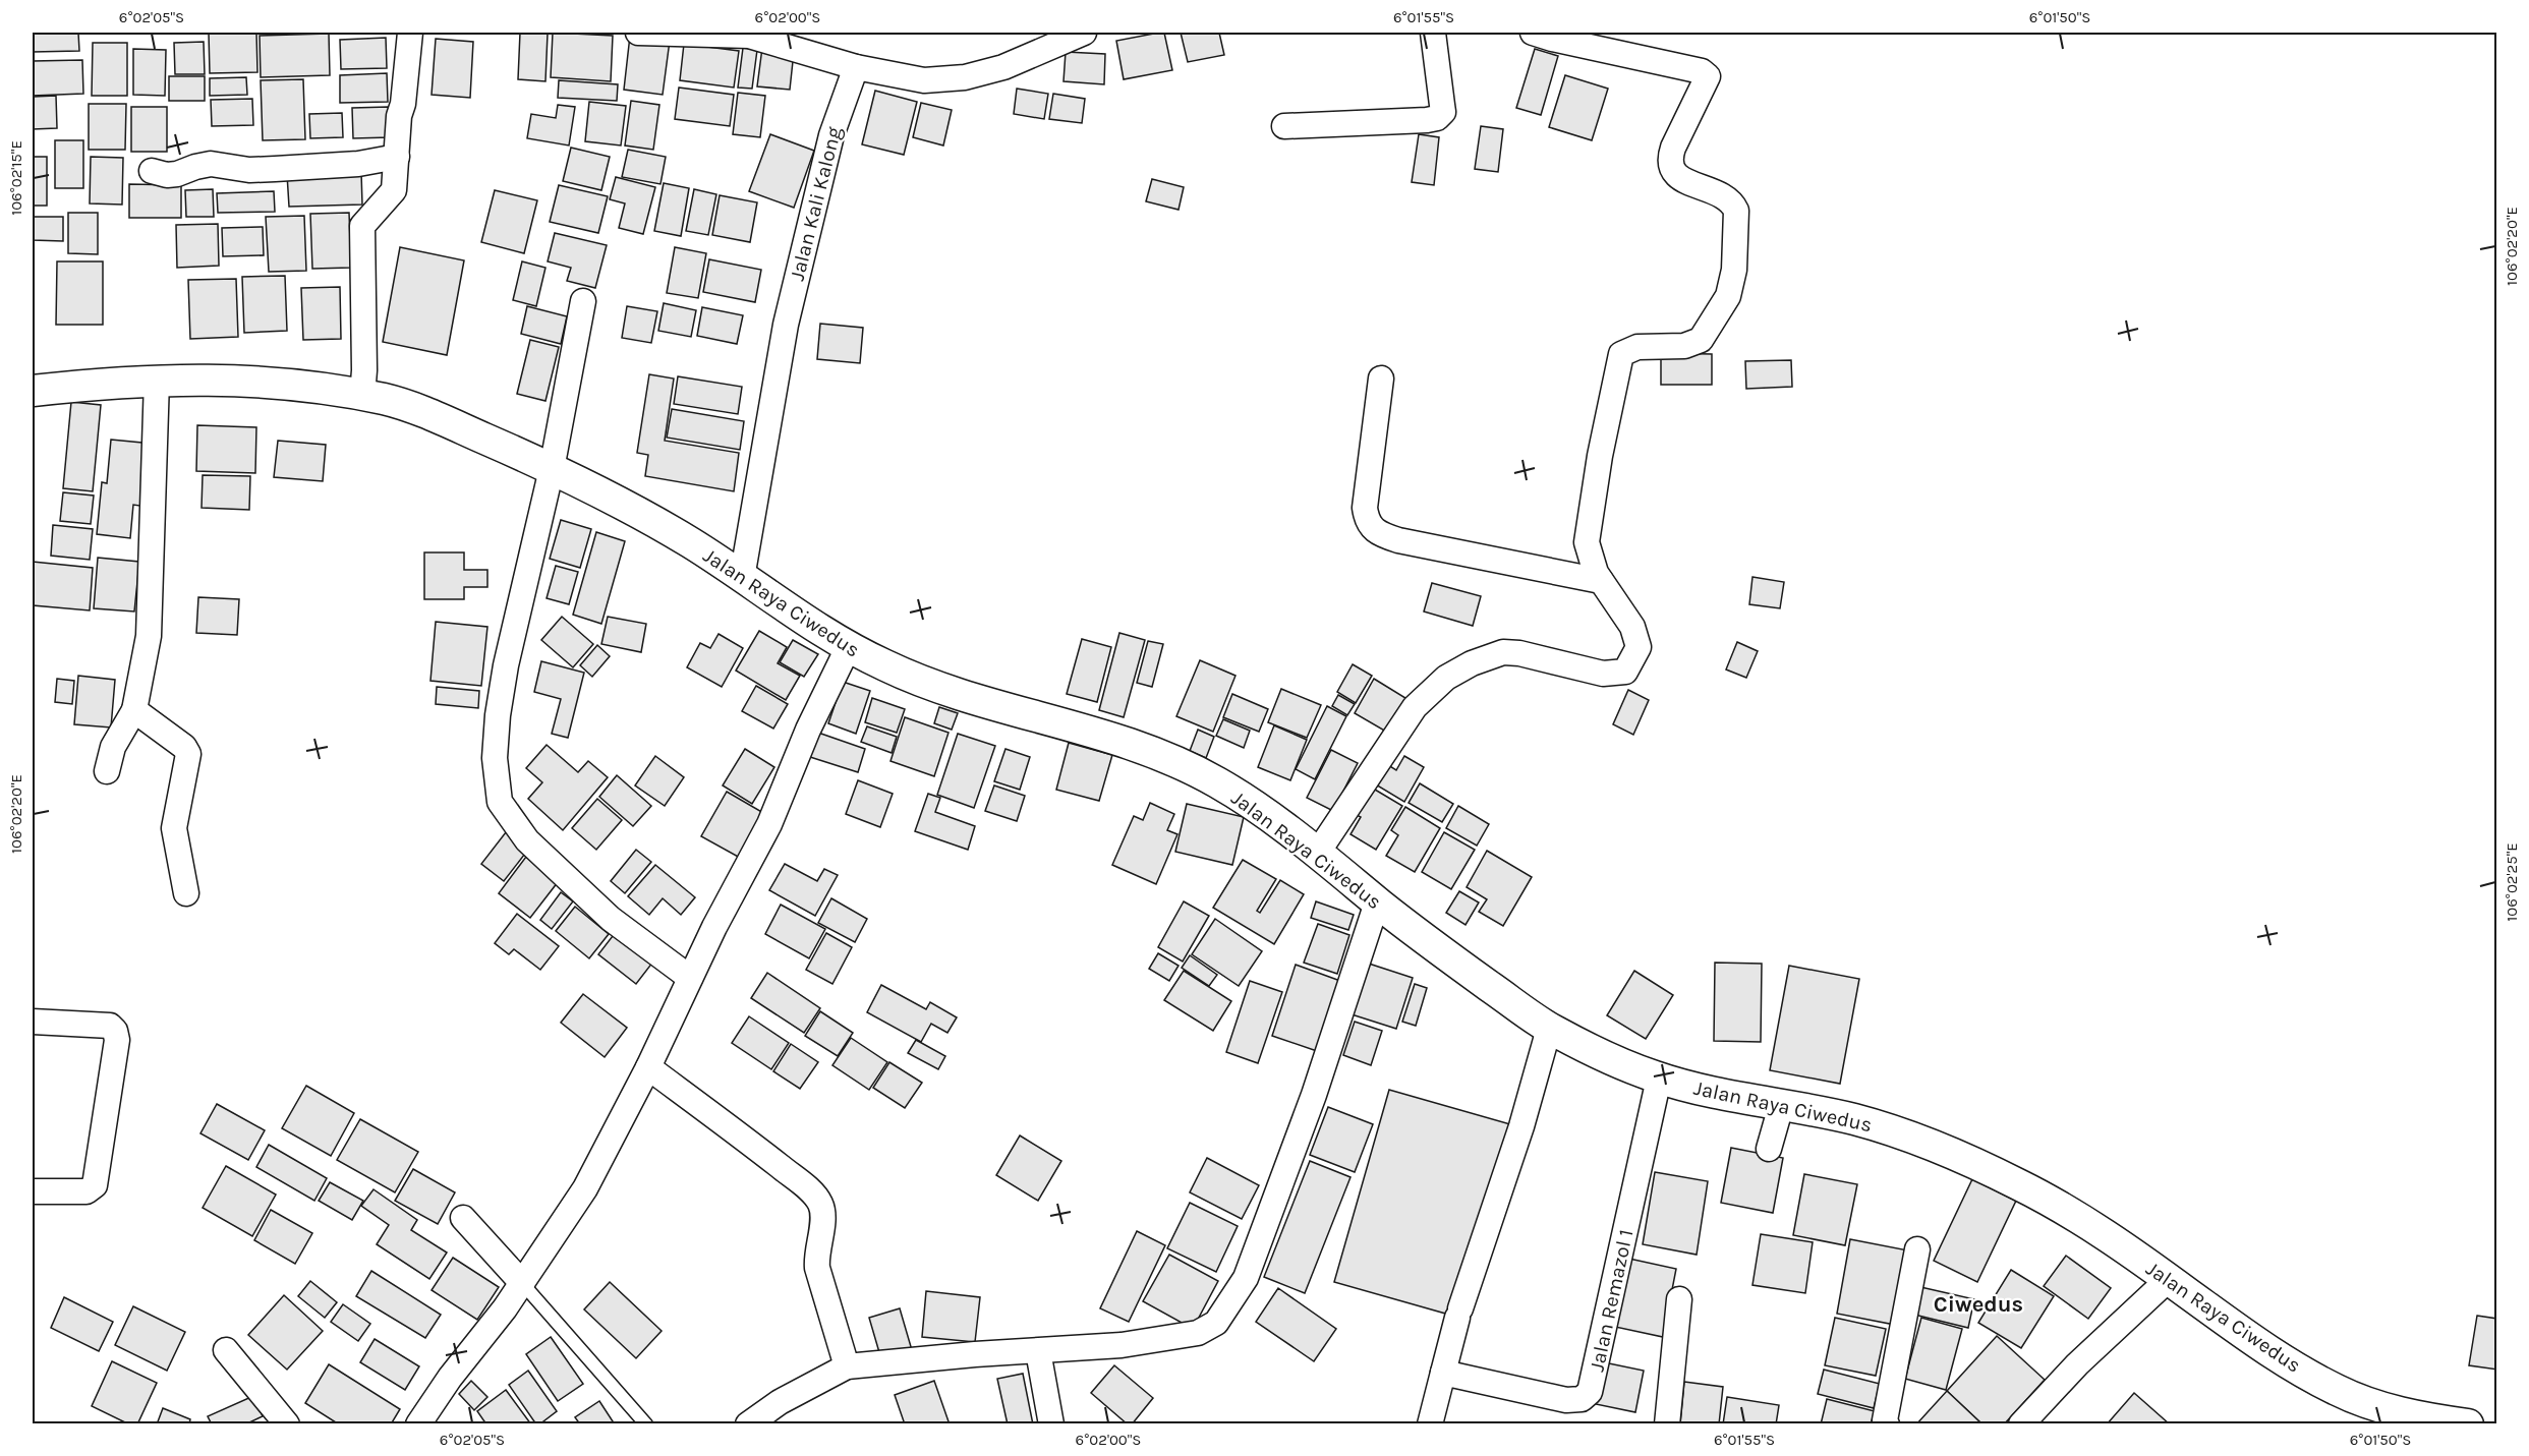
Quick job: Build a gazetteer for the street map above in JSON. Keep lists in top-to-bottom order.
{
  "streets": {
    "street": ["Jalan Kali Kalong", "Jalan Raya Ciwedus", "Jalan Remazol 1"]
  },
  "crossings": [
    ["Jalan Kali Kalong", "Jalan Raya Ciwedus"],
    ["Jalan Raya Ciwedus", "Jalan Remazol 1"]
  ],
  "districts": ["Ciwedus"],
  "coordinates": [
    "6°02'05\"S",
    "6°02'00\"S",
    "6°01'55\"S",
    "6°01'50\"S",
    "106°02'15\"E",
    "106°02'20\"E",
    "106°02'25\"E"
  ]
}
